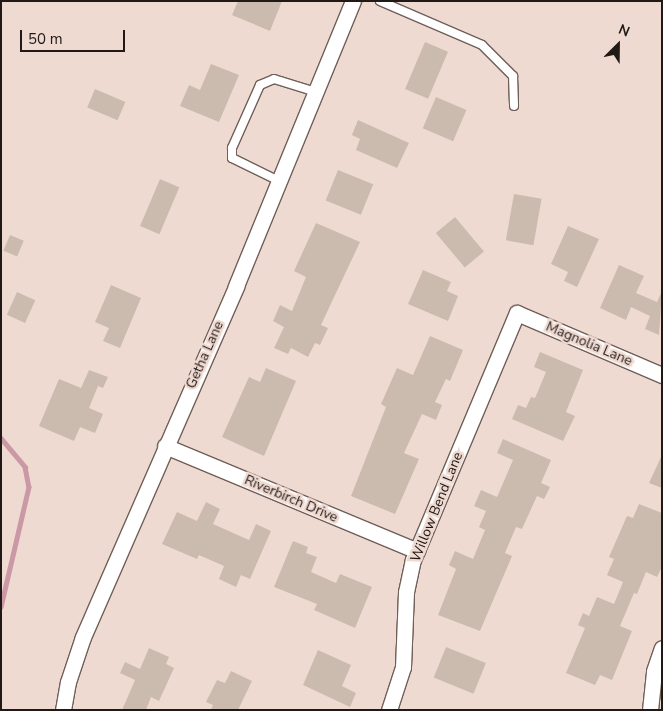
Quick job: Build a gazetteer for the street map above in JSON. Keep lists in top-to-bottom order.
{
  "streets": {
    "street": [
      "Magnolia Lane",
      "Getha Lane",
      "Riverbirch Drive",
      "Willow Bend Lane"
    ]
  },
  "crossings": [
    ["Magnolia Lane", "Willow Bend Lane"],
    ["Getha Lane", "Riverbirch Drive"],
    ["Riverbirch Drive", "Willow Bend Lane"]
  ],
  "scale_bar": "50 m",
  "north": "top right"
}
